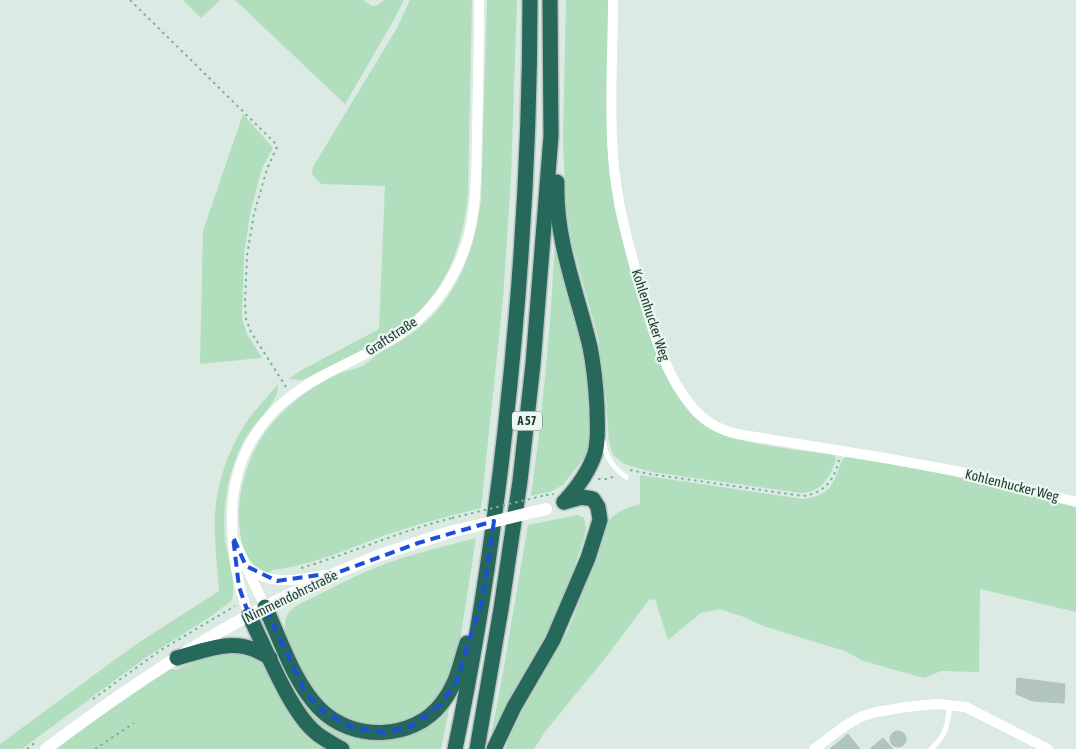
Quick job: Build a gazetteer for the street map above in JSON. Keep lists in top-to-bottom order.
{
  "streets": {
    "highway": ["A 57"],
    "street": ["Kohlenhucker Weg", "Graftstraße", "Nimmendohrstraße"]
  },
  "crossings": [
    ["Graftstraße", "Nimmendohrstraße"]
  ]
}
